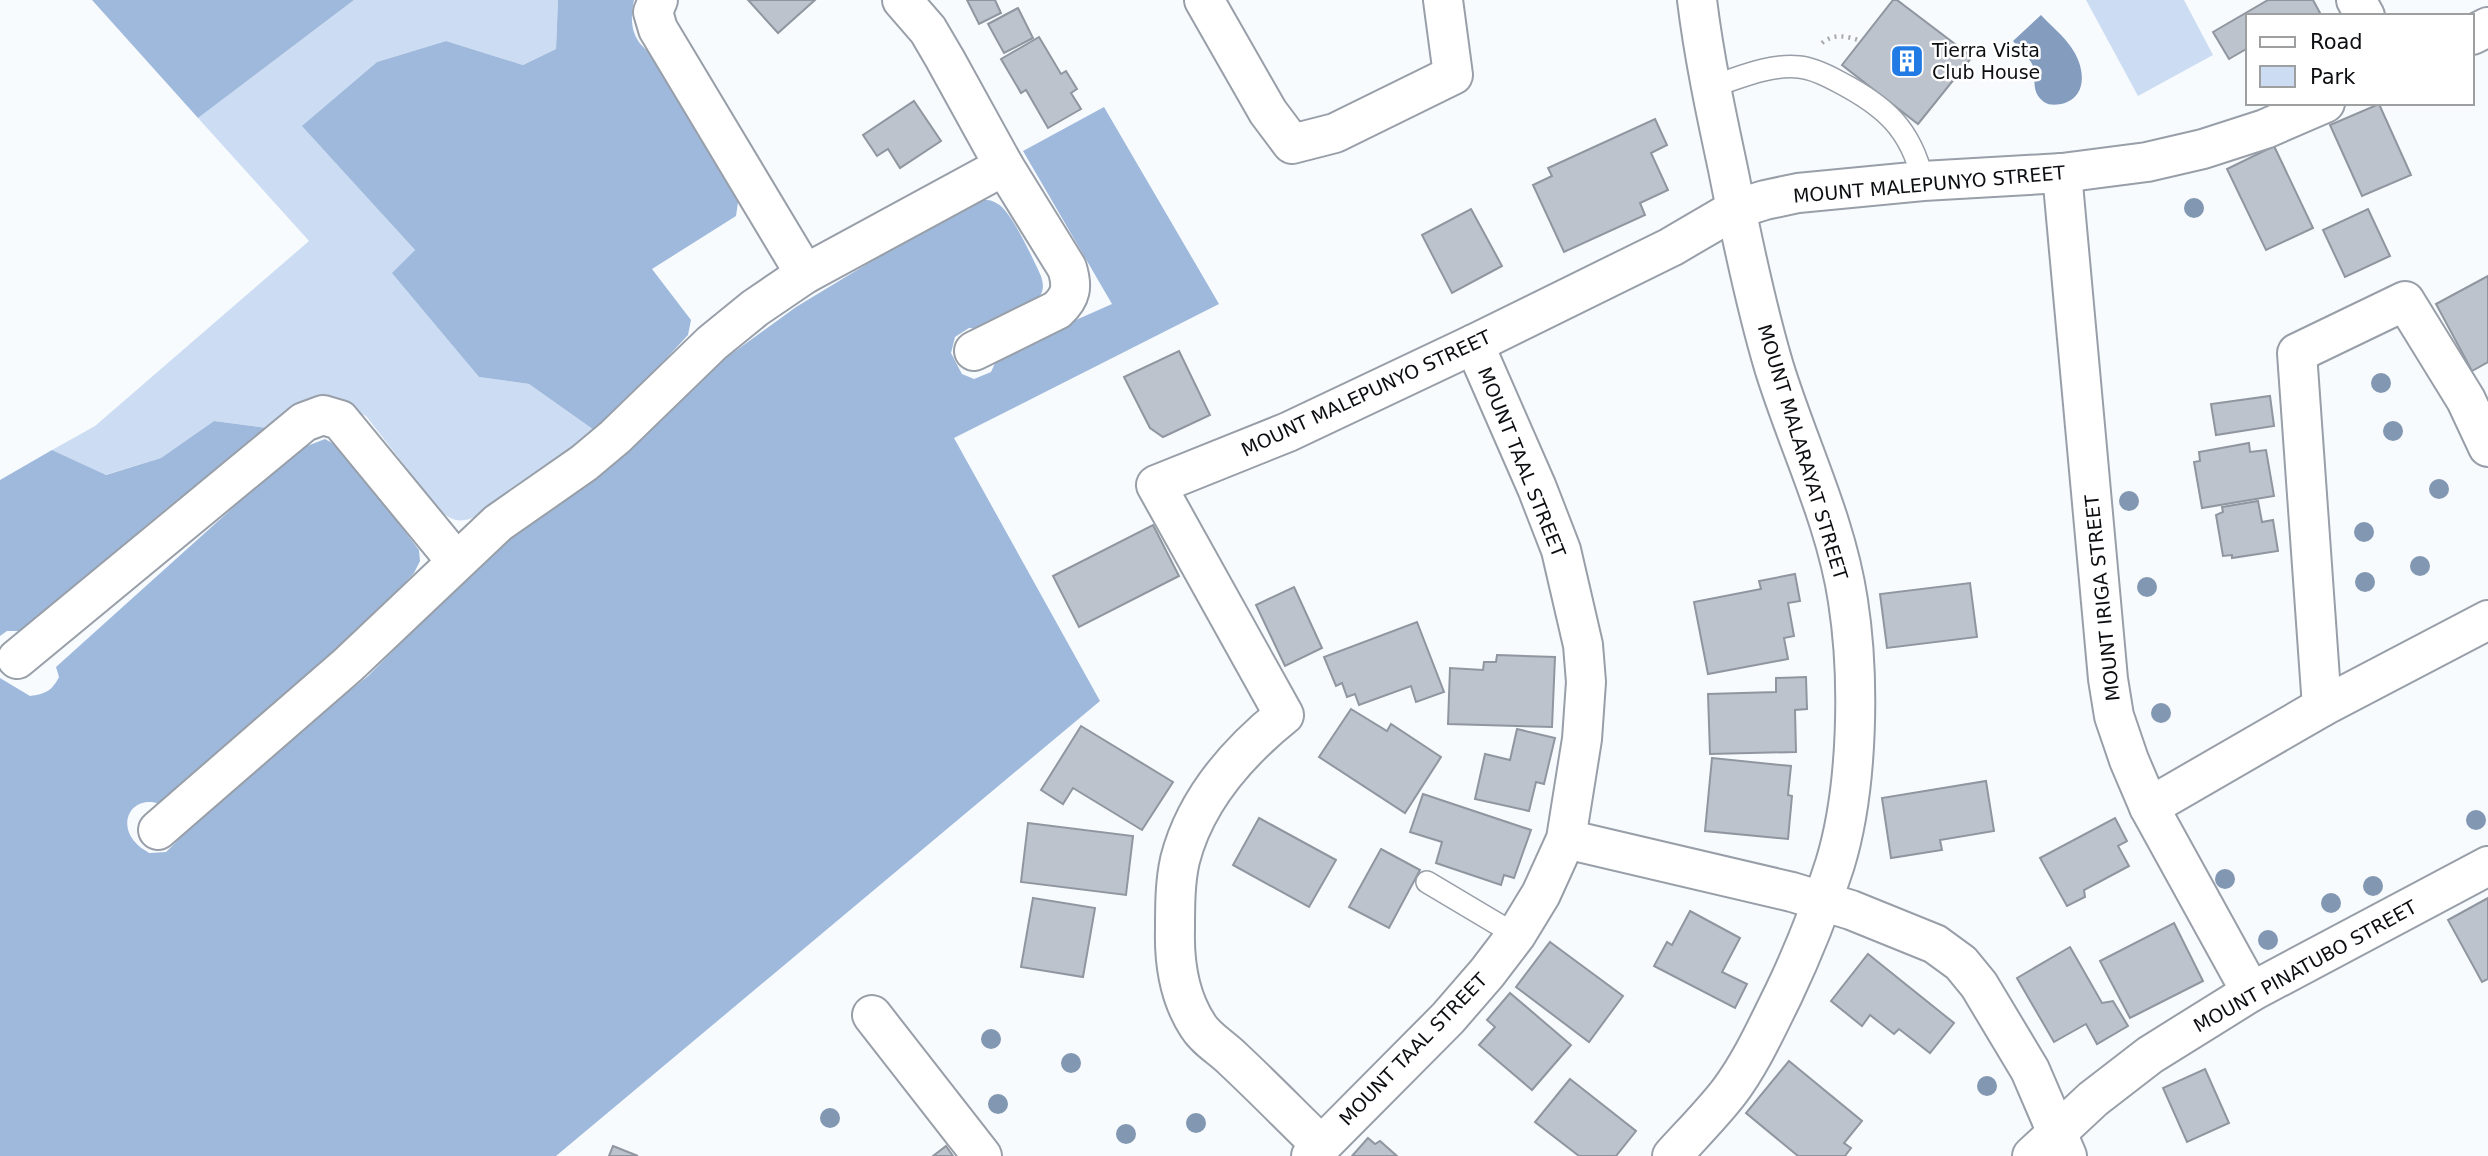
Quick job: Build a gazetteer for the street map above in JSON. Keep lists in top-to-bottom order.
{
  "streets": {
    "street": [
      "MOUNT MALEPUNYO STREET",
      "MOUNT MALARAYAT STREET",
      "MOUNT TAAL STREET",
      "MOUNT IRIGA STREET",
      "MOUNT PINATUBO STREET"
    ]
  },
  "crossings": [
    ["MOUNT MALEPUNYO STREET", "MOUNT MALARAYAT STREET"],
    ["MOUNT MALEPUNYO STREET", "MOUNT TAAL STREET"],
    ["MOUNT MALEPUNYO STREET", "MOUNT IRIGA STREET"],
    ["MOUNT IRIGA STREET", "MOUNT PINATUBO STREET"]
  ],
  "places": {
    "building": ["Tierra Vista Club House"]
  },
  "legend": ["Road", "Park"]
}
